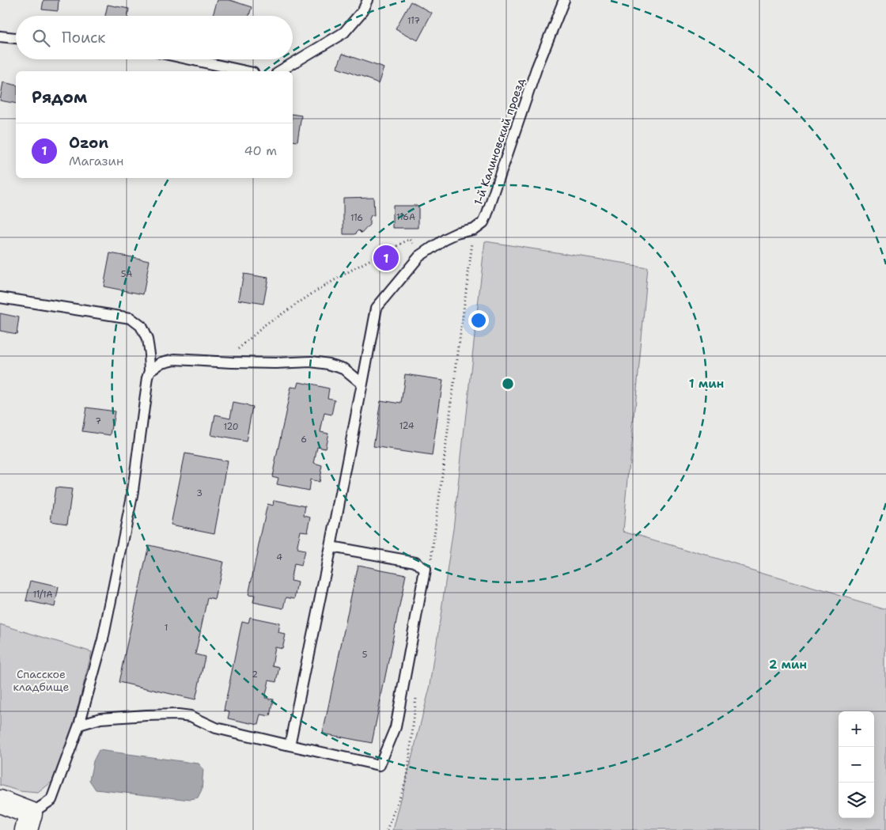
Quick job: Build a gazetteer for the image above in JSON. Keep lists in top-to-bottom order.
{
  "streets": {
    "lane": ["1-й Калиновский проезд"]
  },
  "parks": ["Спасское кладбище"],
  "house_numbers": [
    "117",
    "116А",
    "116",
    "5А",
    "7",
    "124",
    "120",
    "6",
    "3",
    "4",
    "11/1А",
    "1",
    "5",
    "2"
  ],
  "page": {
    "search": "Поиск",
    "heading": "Рядом",
    "list": [
      {
        "mark": "1",
        "name": "Ozon",
        "note": "Магазин",
        "value": "40 m"
      }
    ],
    "pins": "1",
    "map_buttons": ["+", "−"]
  },
  "rings": ["1 мин", "2 мин"]
}
